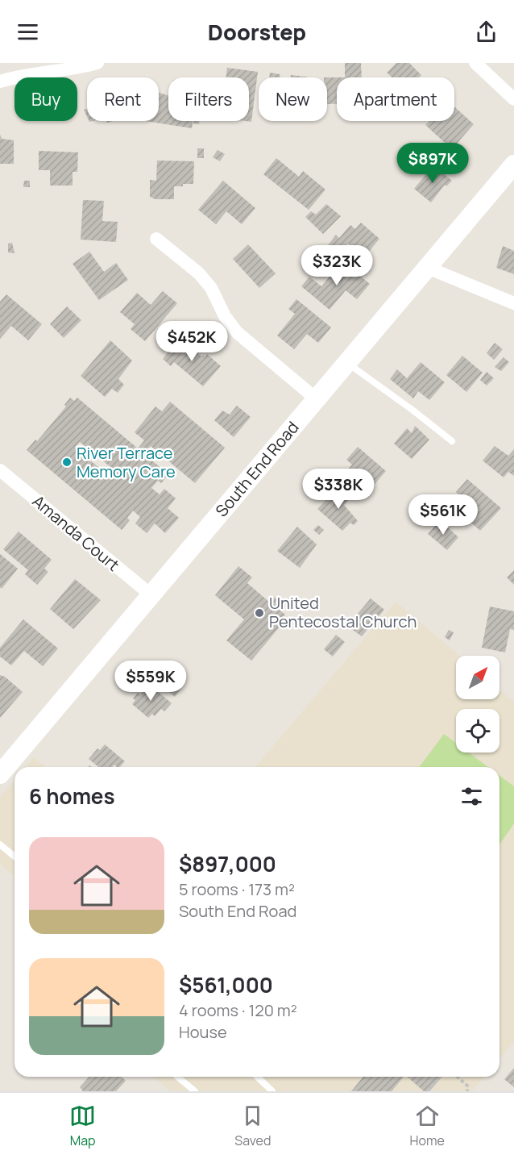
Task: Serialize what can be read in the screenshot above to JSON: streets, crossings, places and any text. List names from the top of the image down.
{
  "streets": {
    "main road": ["South End Road"],
    "street": ["Amanda Court"]
  },
  "crossings": [
    ["South End Road", "Amanda Court"]
  ],
  "places": ["River Terrace Memory Care", "United Pentecostal Church"],
  "north": "top right",
  "page": {
    "header": "Doorstep",
    "chip": [
      "Buy",
      "Rent",
      "Filters",
      "New",
      "Apartment"
    ],
    "price": [
      "$897K",
      "$323K",
      "$452K",
      "$338K",
      "$561K",
      "$559K"
    ],
    "heading": "6 homes",
    "list": [
      {
        "name": "$897,000",
        "note": "5 rooms · 173 m² · South End Road"
      },
      {
        "name": "$561,000",
        "note": "4 rooms · 120 m² · House"
      }
    ],
    "tabs": ["Map", "Saved", "Home"]
  }
}
